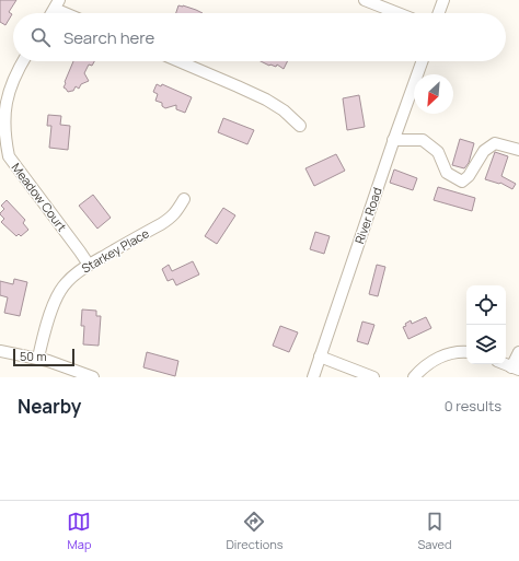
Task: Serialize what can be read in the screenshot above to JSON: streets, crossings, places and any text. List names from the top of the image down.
{
  "streets": {
    "street": ["Meadow Court", "River Road", "Starkey Place"]
  },
  "crossings": [
    ["Meadow Court", "Starkey Place"]
  ],
  "scale_bar": "50 m",
  "north": "bottom left",
  "page": {
    "search": "Search here",
    "scale": "50 m",
    "heading": ["Nearby", "0 results"],
    "nav": ["Map", "Directions", "Saved"]
  }
}
